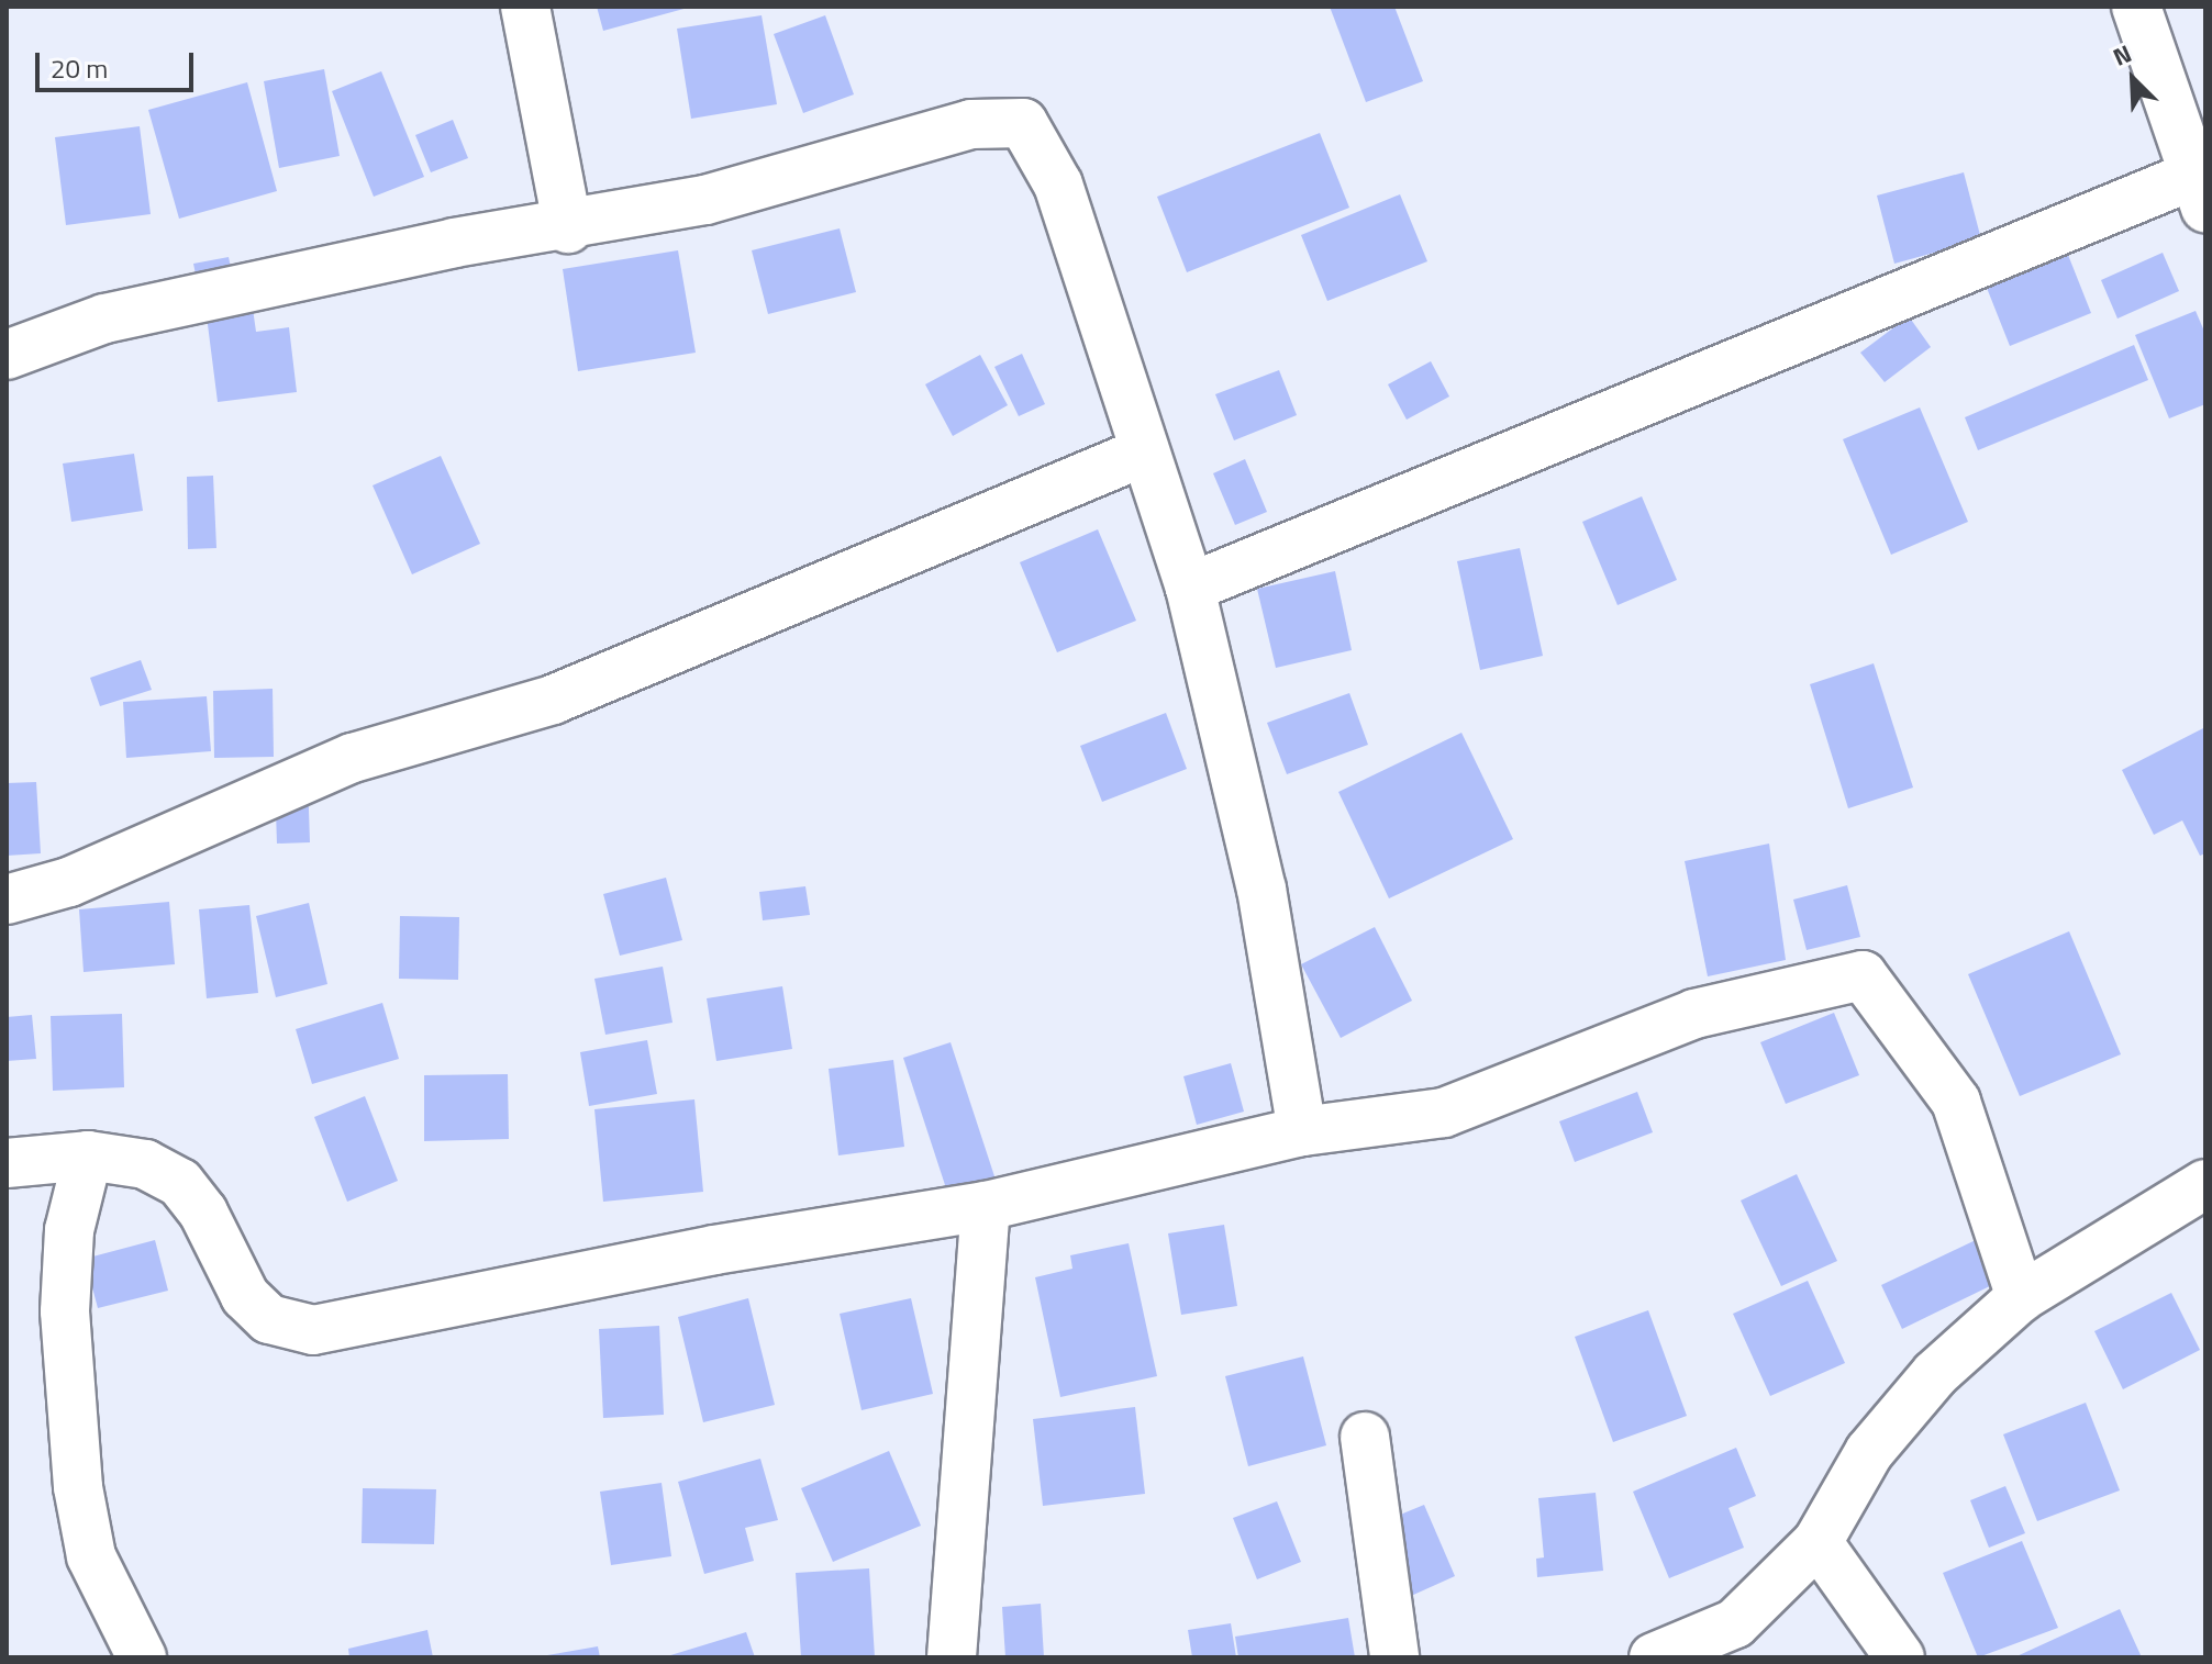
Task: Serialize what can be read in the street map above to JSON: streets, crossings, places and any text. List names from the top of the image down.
{
  "scale_bar": "20 m",
  "north": "top left"
}
